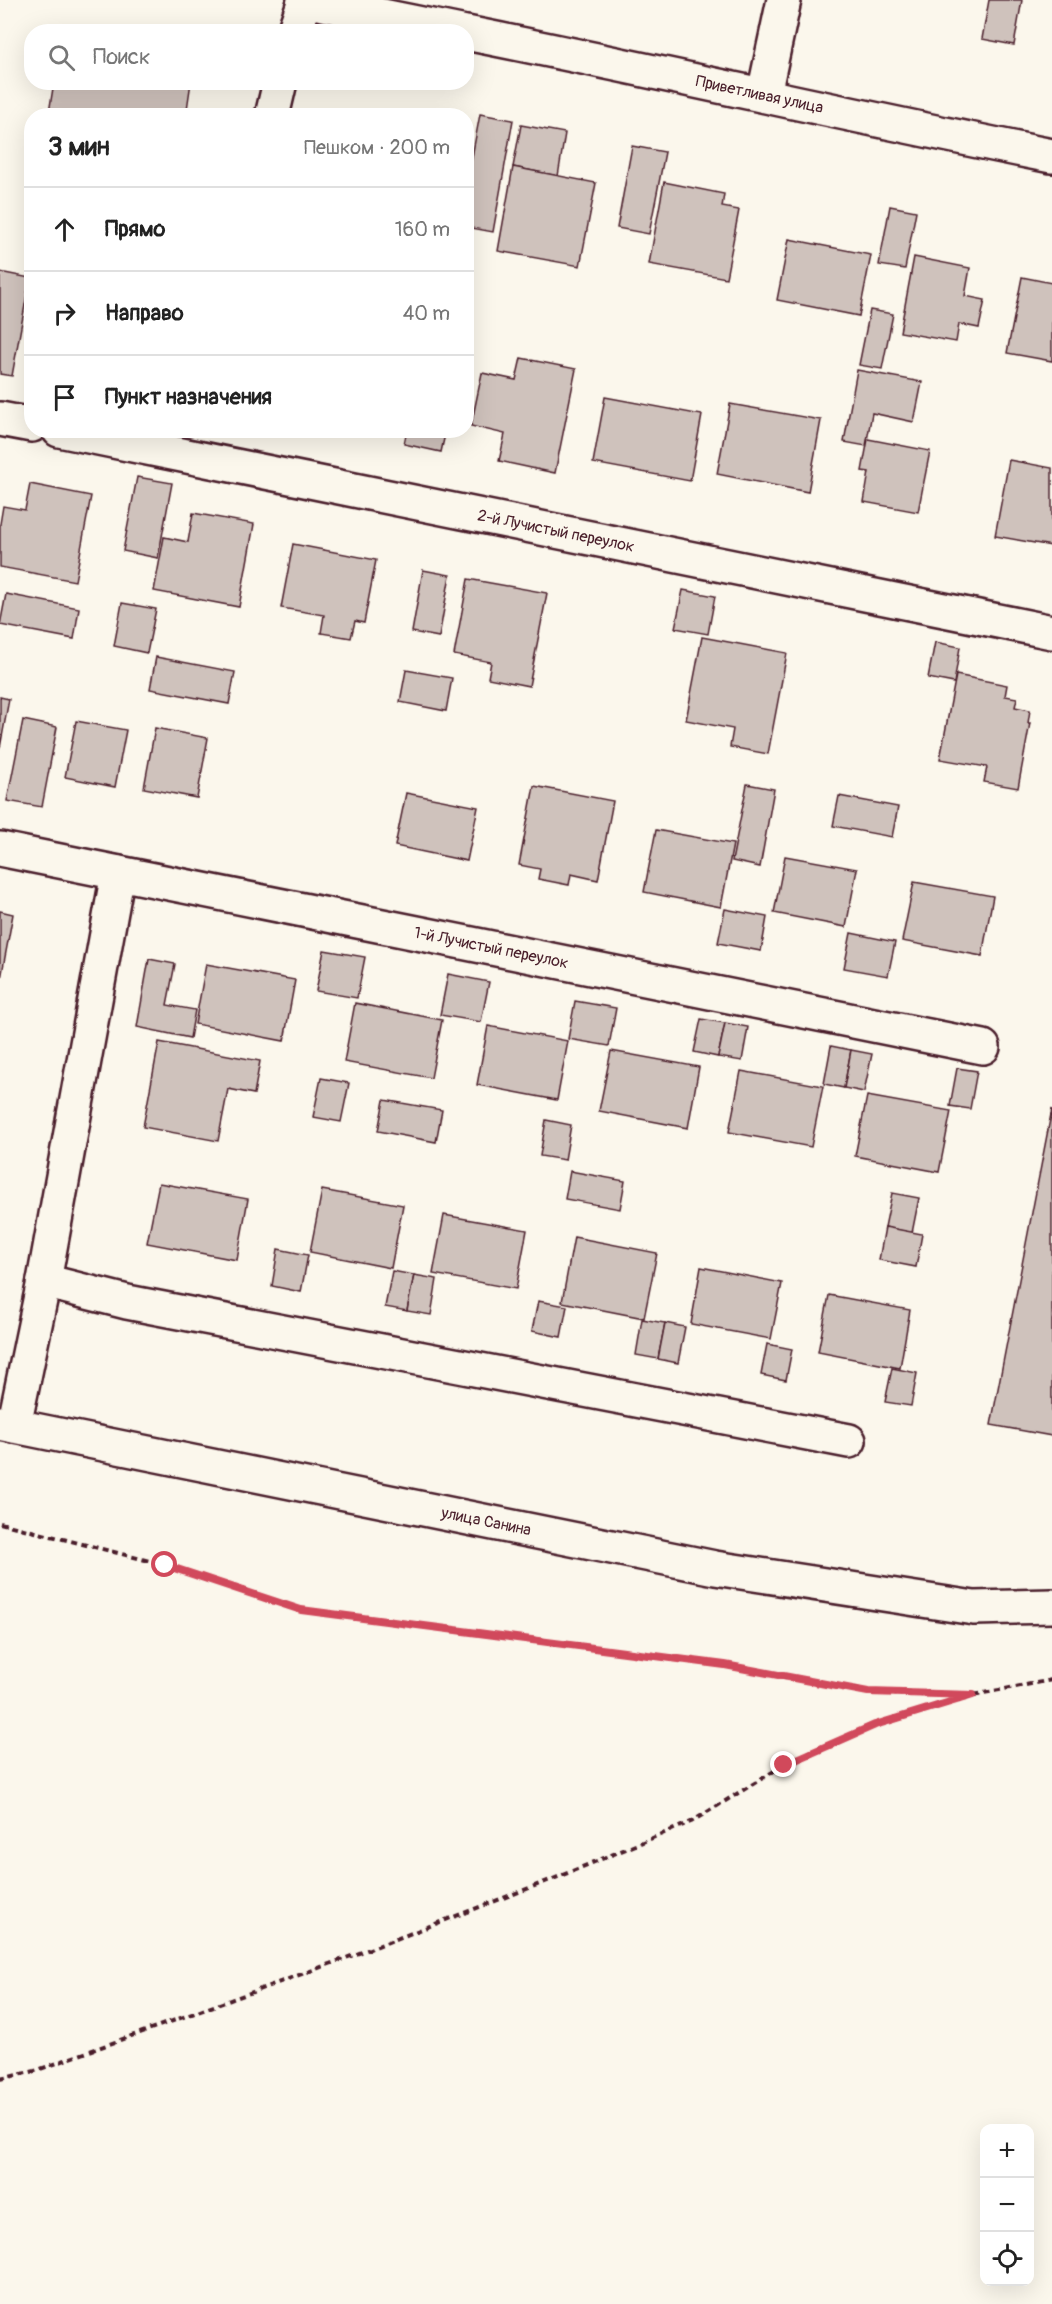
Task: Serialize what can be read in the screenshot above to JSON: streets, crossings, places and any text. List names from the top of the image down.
{
  "streets": {
    "street": [
      "Приветливая улица",
      "2-й Лучистый переулок",
      "1-й Лучистый переулок",
      "улица Санина"
    ]
  },
  "page": {
    "search": "Поиск",
    "heading": ["3 мин", "Пешком · 200 m"],
    "list": [
      ["Прямо", "160 m"],
      ["Направо", "40 m"],
      "Пункт назначения"
    ],
    "map_buttons": ["+", "−"]
  }
}
